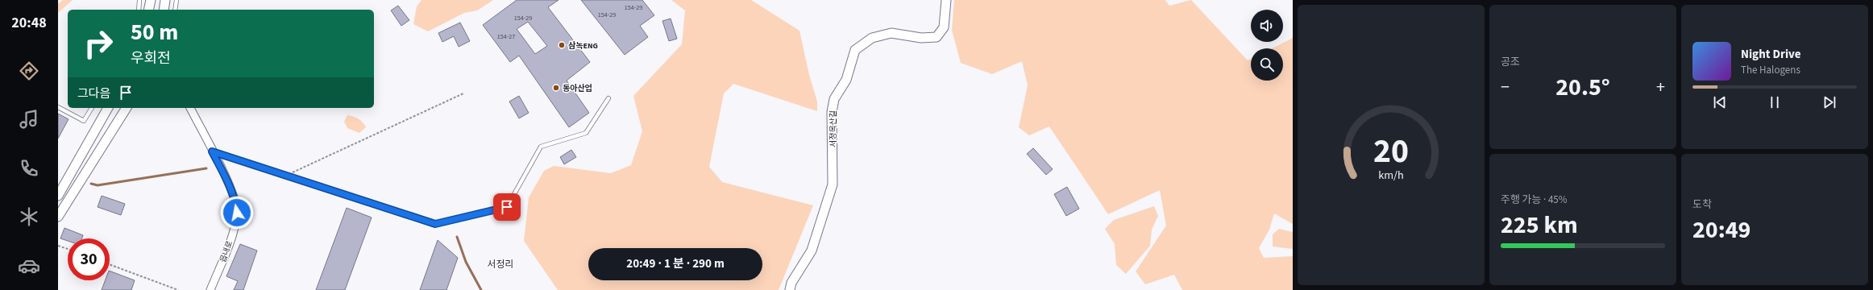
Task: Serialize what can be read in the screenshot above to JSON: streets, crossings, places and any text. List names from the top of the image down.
{
  "streets": {
    "street": ["서정옥산길", "읍내로"]
  },
  "districts": ["서정리"],
  "places": ["삼녹ENG", "동아산업"],
  "house_numbers": [
    "154-29",
    "154-29",
    "154-29",
    "154-27"
  ],
  "page": {
    "tabs": "20:48",
    "tile": [
      "공조",
      ["주행 가능 · 45%", "225 km"],
      ["도착", "20:49"]
    ],
    "turn": ["50 m", "우회전"],
    "song": ["Night Drive", "The Halogens"],
    "heat": ["−", "20.5°", "+"],
    "then": "그다음",
    "limit": "30",
    "trip": "20:49 · 1 분 · 290 m",
    "gauge": ["20", "km/h"]
  }
}
